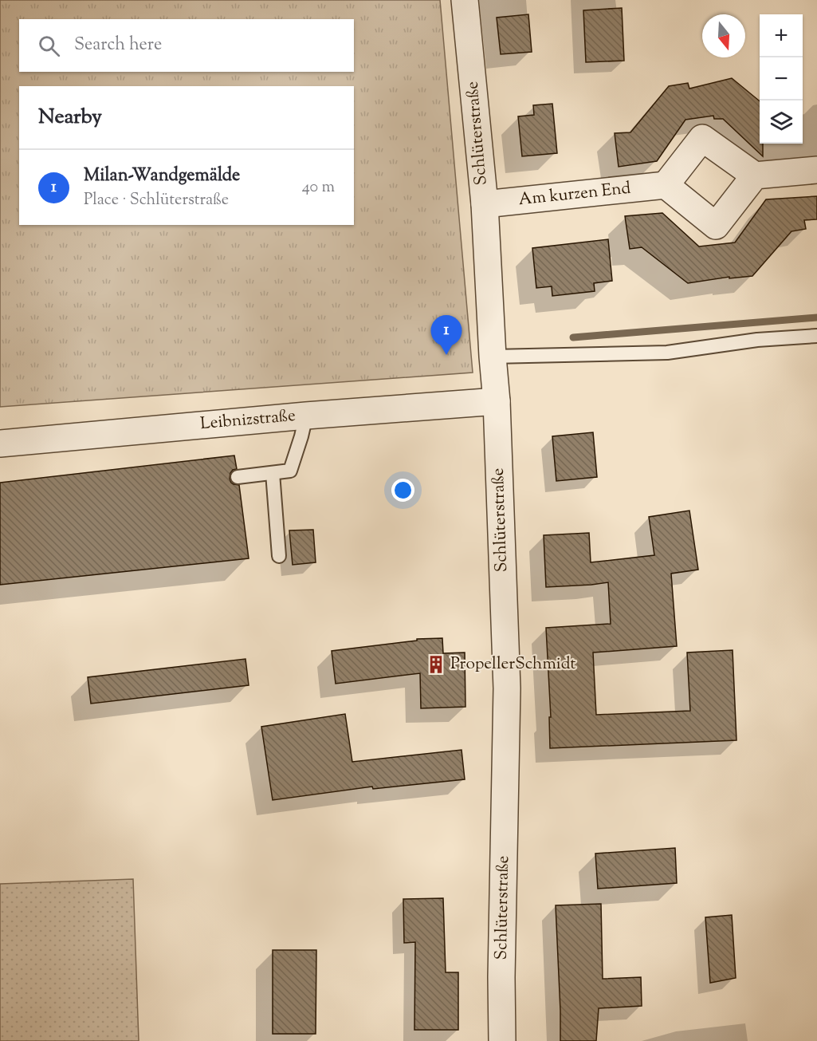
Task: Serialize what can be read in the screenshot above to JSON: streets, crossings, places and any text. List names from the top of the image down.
{
  "streets": {
    "street": ["Schlüterstraße", "Am kurzen End", "Leibnizstraße"]
  },
  "crossings": [
    ["Schlüterstraße", "Am kurzen End"],
    ["Schlüterstraße", "Leibnizstraße"]
  ],
  "places": {
    "building": ["PropellerSchmidt"]
  },
  "north": "bottom",
  "page": {
    "map_buttons": ["+", "−"],
    "search": "Search here",
    "heading": "Nearby",
    "list": [
      {
        "mark": "1",
        "name": "Milan-Wandgemälde",
        "note": "Place · Schlüterstraße",
        "value": "40 m"
      }
    ],
    "pins": "1"
  }
}
